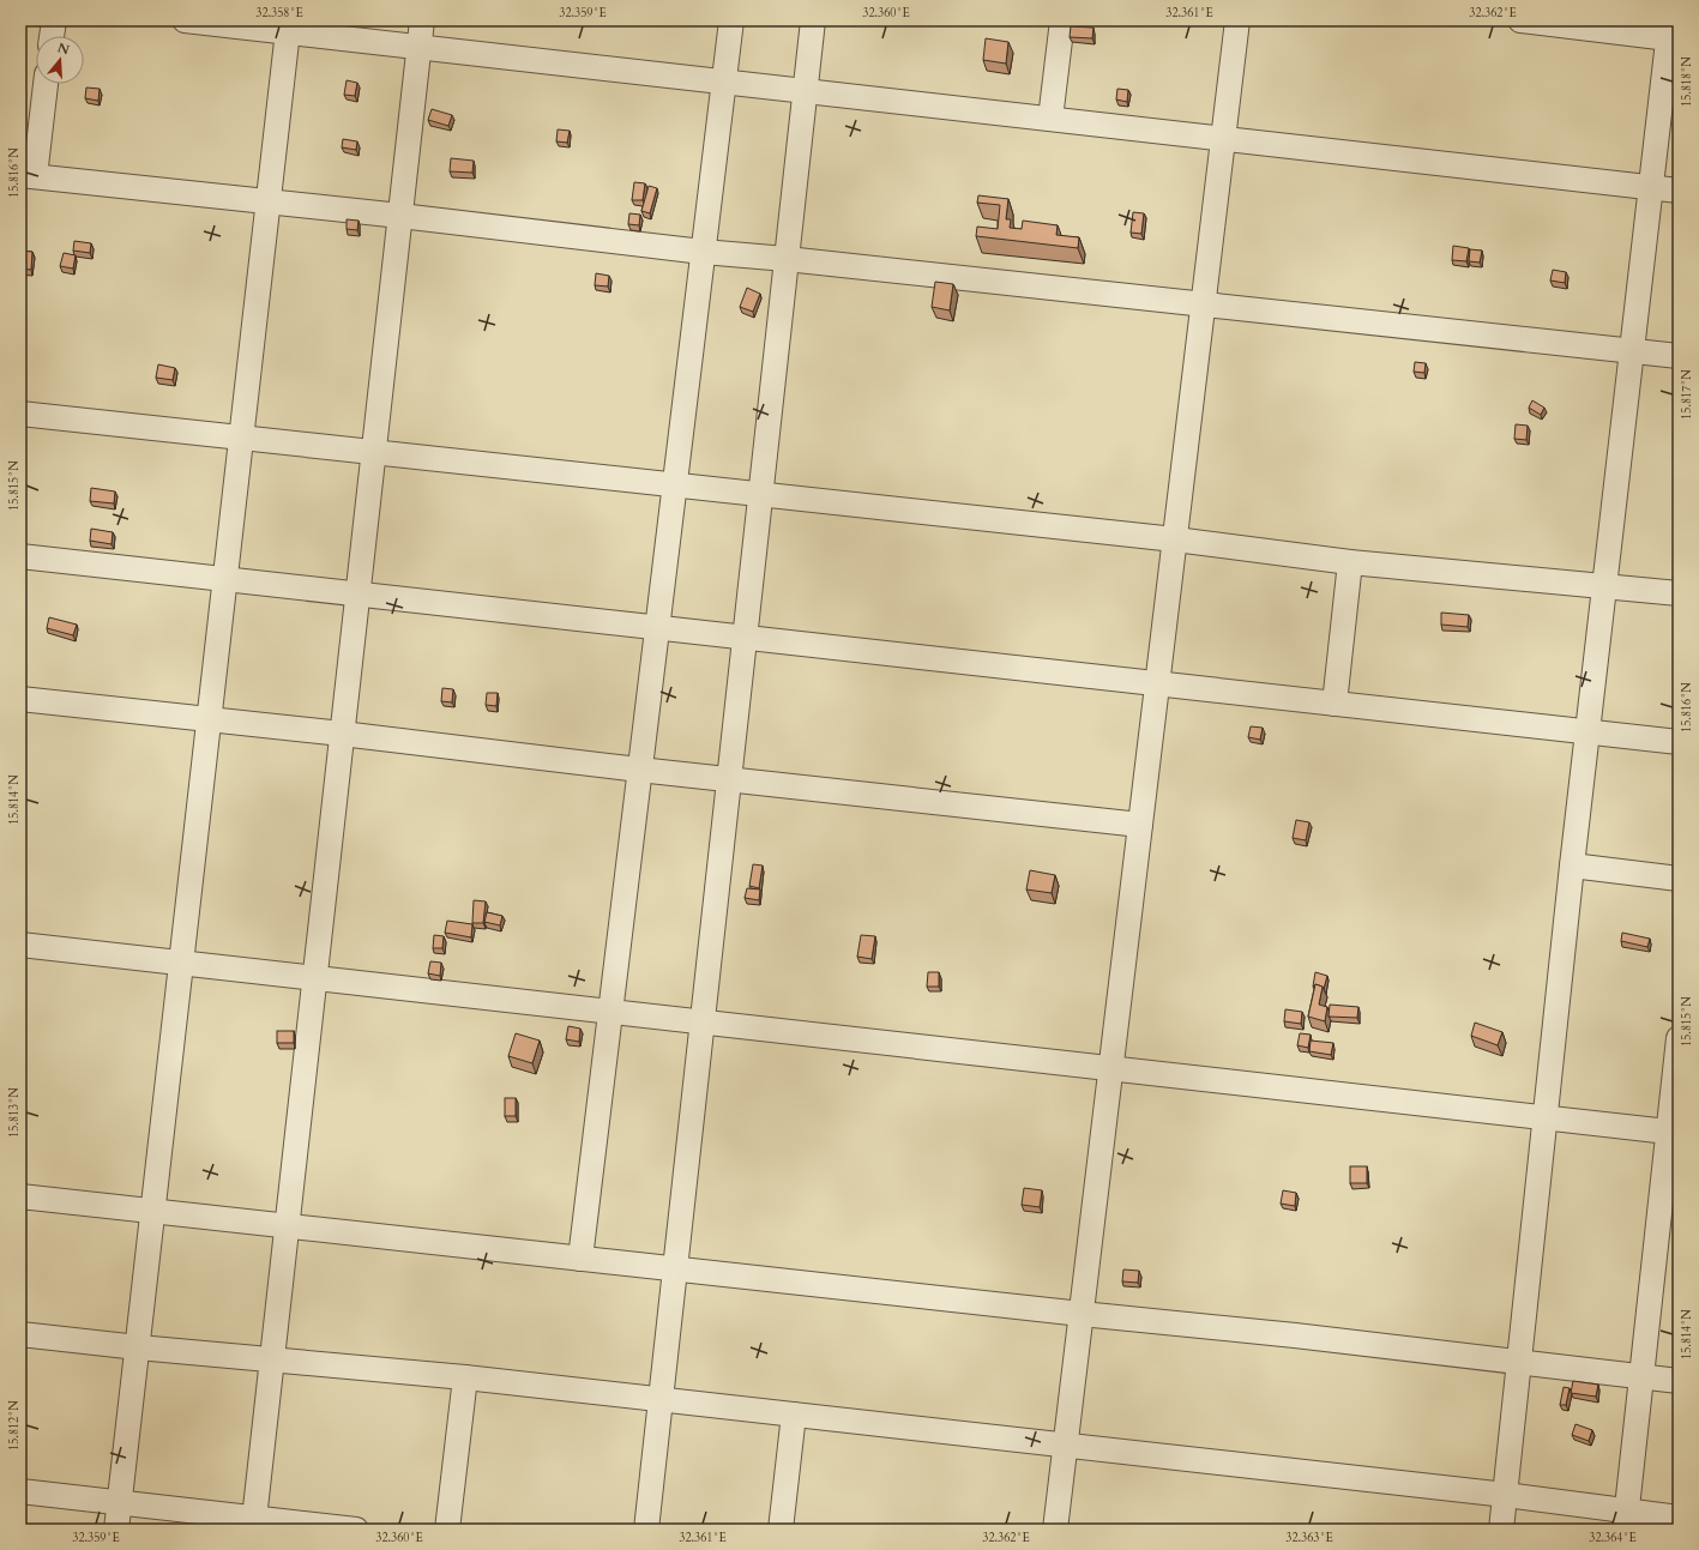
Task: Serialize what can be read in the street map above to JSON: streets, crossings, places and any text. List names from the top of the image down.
{
  "north": "top",
  "coordinates": [
    "32.358°E",
    "32.359°E",
    "32.360°E",
    "32.361°E",
    "32.362°E",
    "15.818°N",
    "15.816°N",
    "15.817°N",
    "15.815°N",
    "15.814°N",
    "15.813°N",
    "15.812°N",
    "32.363°E",
    "32.364°E"
  ]
}
